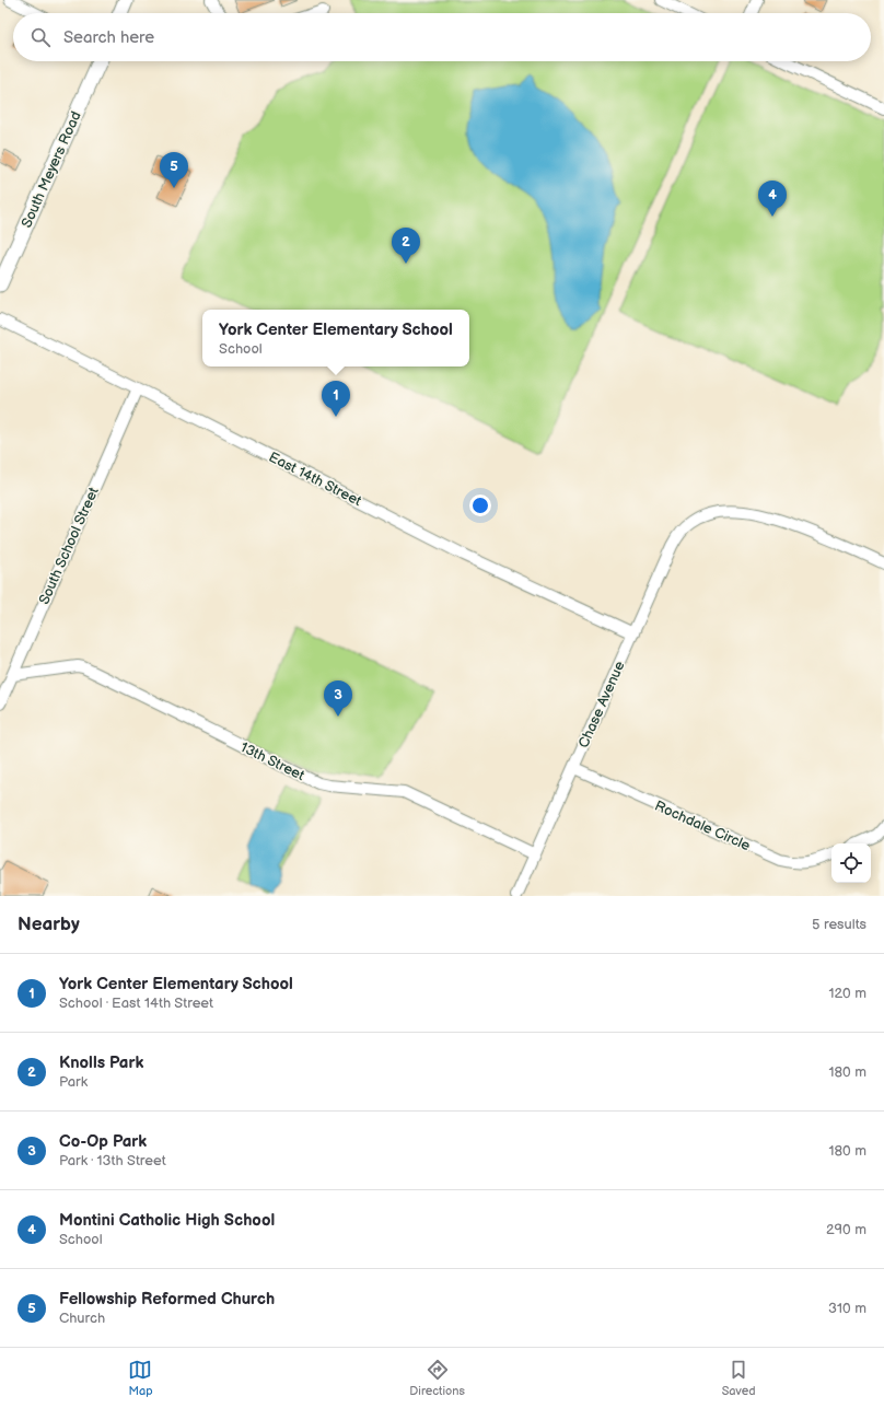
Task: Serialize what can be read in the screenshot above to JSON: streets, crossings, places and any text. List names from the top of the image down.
{
  "streets": {
    "street": [
      "South Meyers Road",
      "East 14th Street",
      "South School Street",
      "Chase Avenue",
      "13th Street",
      "Rochdale Circle"
    ]
  },
  "crossings": [
    ["East 14th Street", "South School Street"],
    ["East 14th Street", "Chase Avenue"],
    ["South School Street", "13th Street"],
    ["Chase Avenue", "13th Street"],
    ["Chase Avenue", "Rochdale Circle"]
  ],
  "page": {
    "search": "Search here",
    "pins": [
      "5",
      "4",
      "2",
      "1",
      "3"
    ],
    "popup": ["York Center Elementary School", "School"],
    "heading": ["Nearby", "5 results"],
    "list": [
      {
        "mark": "1",
        "name": "York Center Elementary School",
        "note": "School · East 14th Street",
        "value": "120 m"
      },
      {
        "mark": "2",
        "name": "Knolls Park",
        "note": "Park",
        "value": "180 m"
      },
      {
        "mark": "3",
        "name": "Co-Op Park",
        "note": "Park · 13th Street",
        "value": "180 m"
      },
      {
        "mark": "4",
        "name": "Montini Catholic High School",
        "note": "School",
        "value": "290 m"
      },
      {
        "mark": "5",
        "name": "Fellowship Reformed Church",
        "note": "Church",
        "value": "310 m"
      }
    ],
    "nav": ["Map", "Directions", "Saved"]
  }
}
